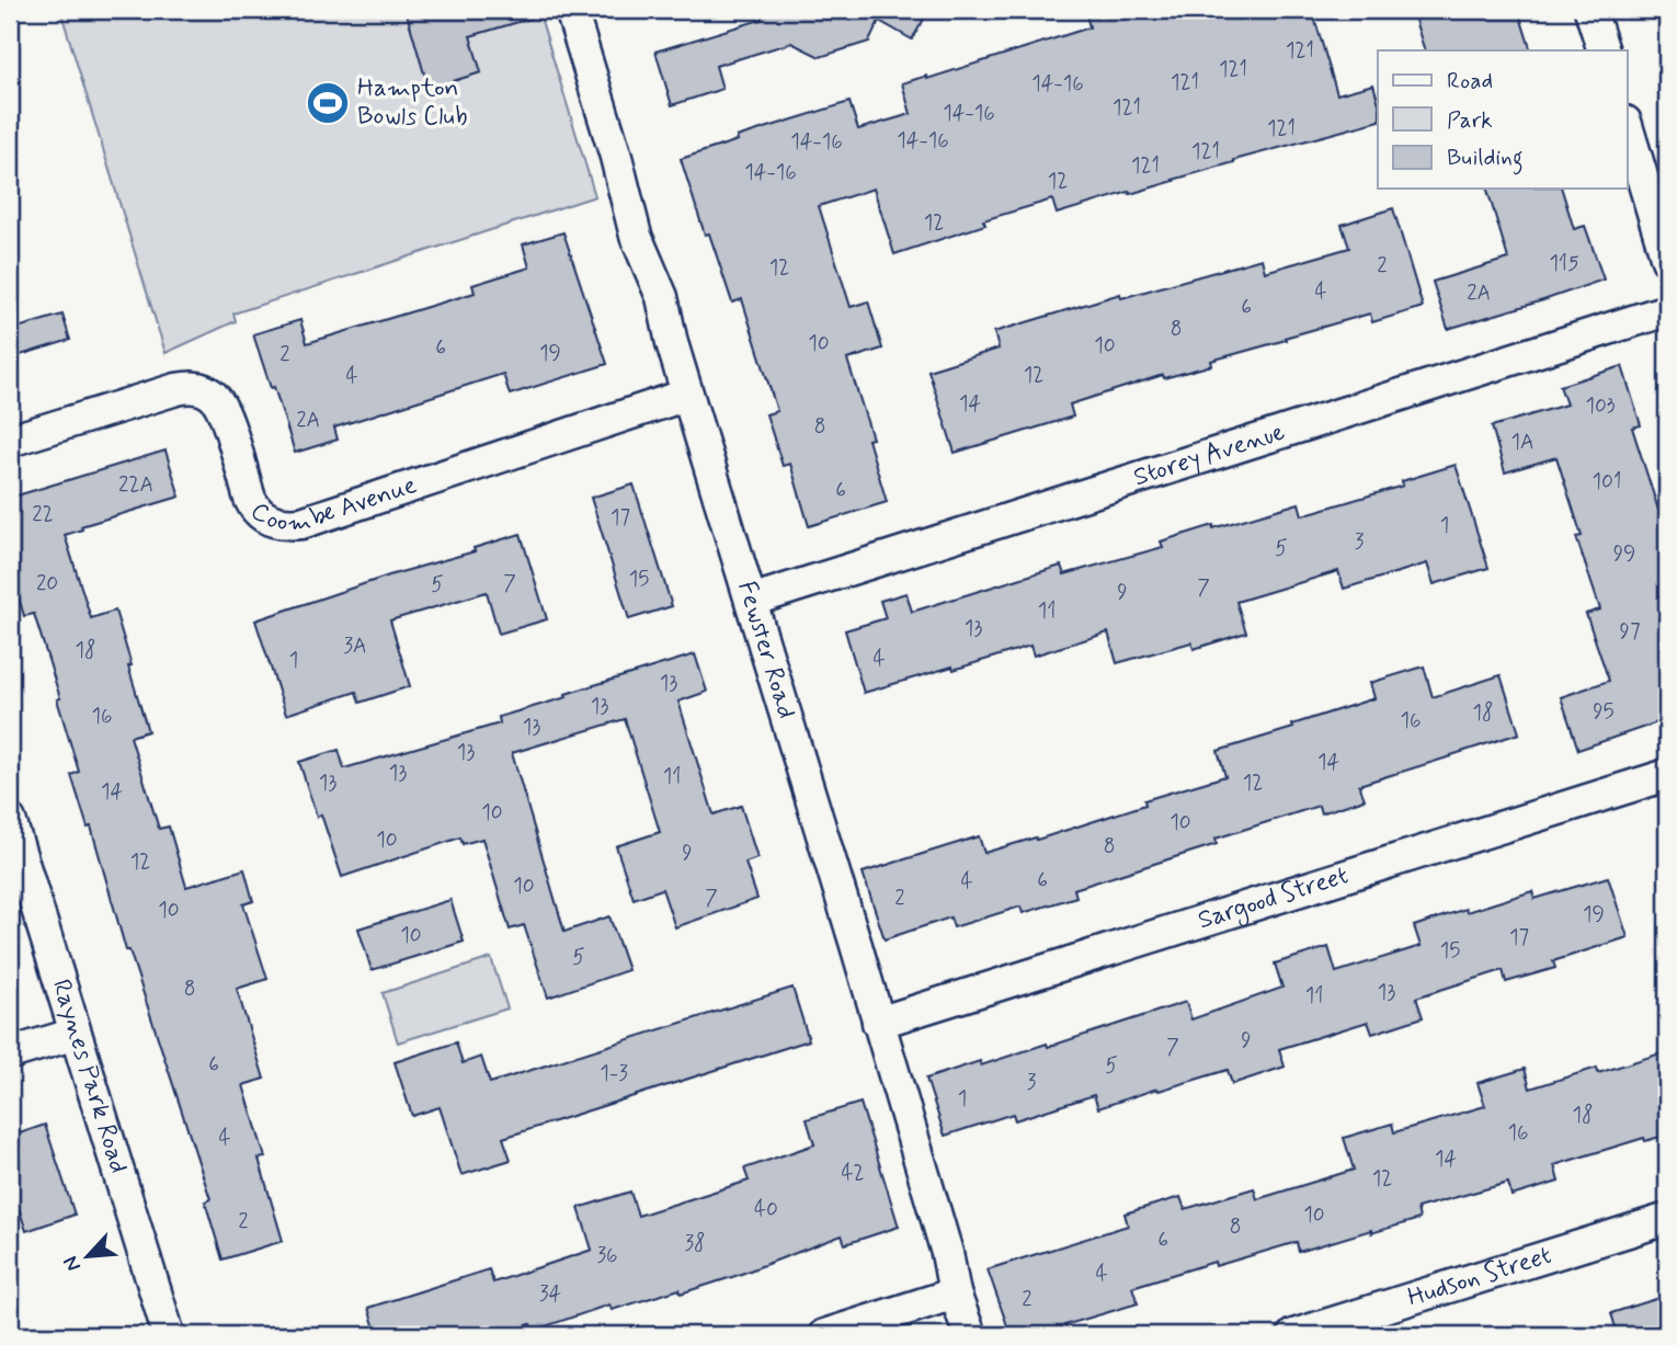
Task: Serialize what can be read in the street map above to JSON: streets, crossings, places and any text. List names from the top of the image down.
{
  "streets": {
    "street": [
      "Storey Avenue",
      "Coombe Avenue",
      "Fewster Road",
      "Sargood Street",
      "Raynes Park Road",
      "Hudson Street"
    ]
  },
  "crossings": [
    ["Storey Avenue", "Fewster Road"],
    ["Coombe Avenue", "Fewster Road"],
    ["Fewster Road", "Sargood Street"]
  ],
  "places": {
    "sports": ["Hampton Bowls Club"]
  },
  "house_numbers": [
    "121",
    "121",
    "121",
    "14-16",
    "121",
    "14-16",
    "121",
    "14-16",
    "14-16",
    "121",
    "121",
    "14-16",
    "12",
    "12",
    "115",
    "2",
    "12",
    "4",
    "2A",
    "6",
    "8",
    "10",
    "10",
    "6",
    "19",
    "2",
    "12",
    "4",
    "14",
    "103",
    "2A",
    "8",
    "1A",
    "101",
    "22A",
    "6",
    "22",
    "17",
    "1",
    "3",
    "5",
    "99",
    "15",
    "20",
    "7",
    "5",
    "7",
    "9",
    "11",
    "13",
    "97",
    "3A",
    "18",
    "4",
    "1",
    "13",
    "13",
    "95",
    "18",
    "16",
    "16",
    "13",
    "13",
    "14",
    "13",
    "11",
    "13",
    "12",
    "14",
    "10",
    "10",
    "10",
    "8",
    "9",
    "12",
    "6",
    "4",
    "10",
    "7",
    "2",
    "10",
    "19",
    "10",
    "17",
    "15",
    "5",
    "8",
    "13",
    "11",
    "9",
    "7",
    "6",
    "5",
    "1-3",
    "3",
    "1",
    "18",
    "16",
    "4",
    "14",
    "42",
    "12",
    "40",
    "10",
    "2",
    "8",
    "6",
    "38",
    "36",
    "4",
    "34",
    "2"
  ],
  "legend": ["Road", "Park", "Building"],
  "north": "bottom left"
}
